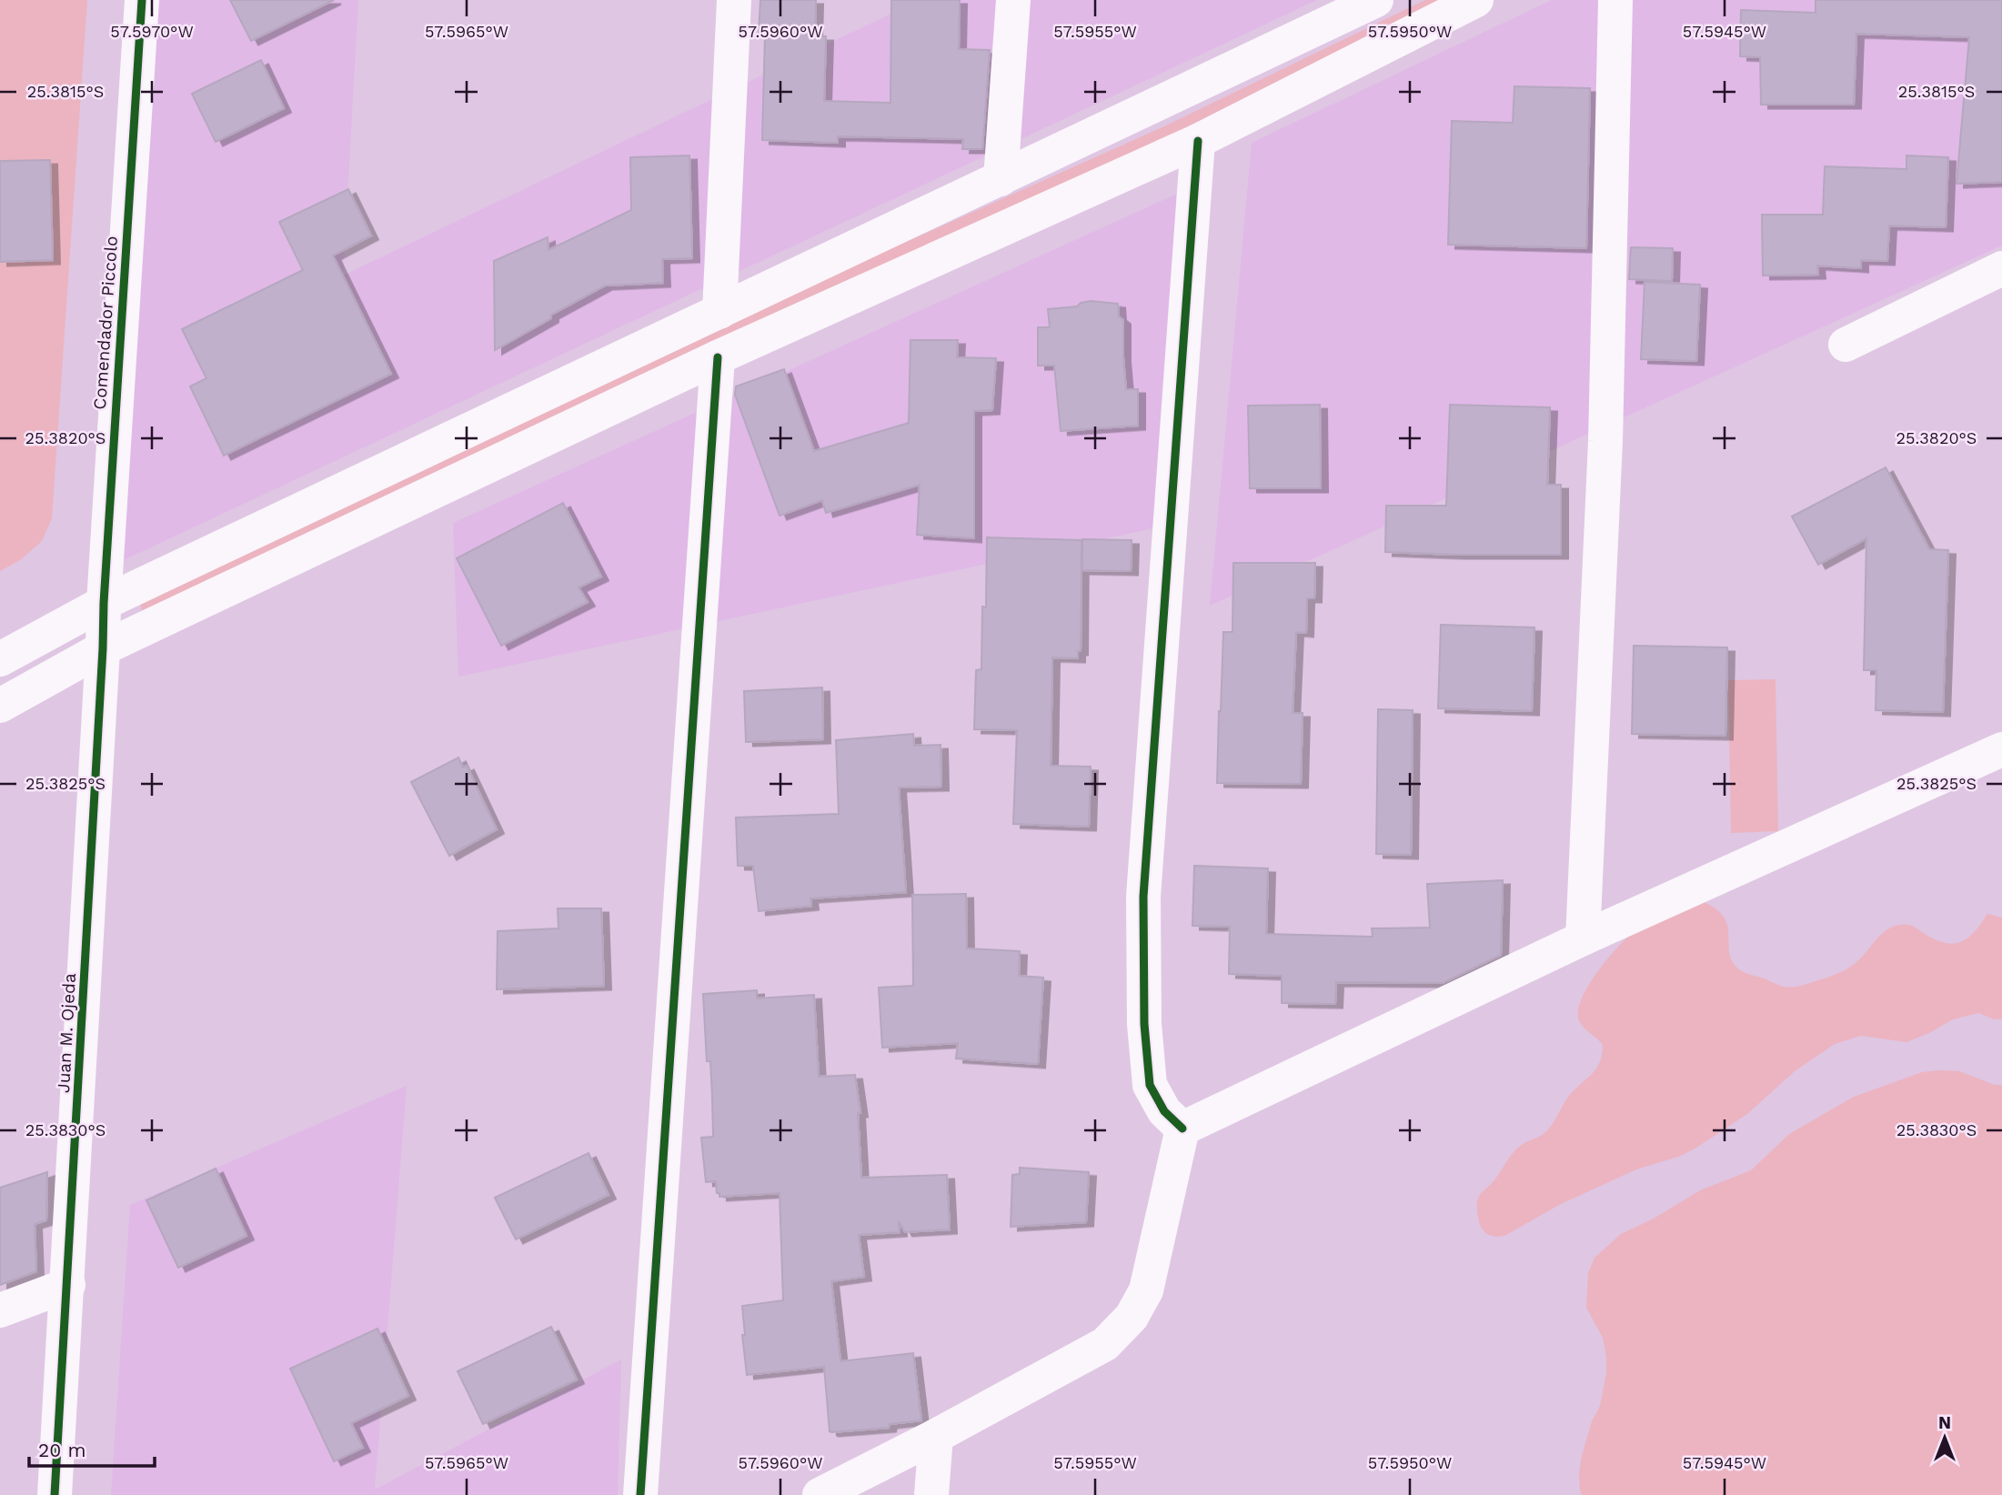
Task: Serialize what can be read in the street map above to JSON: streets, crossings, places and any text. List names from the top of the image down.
{
  "streets": {
    "street": ["Comendador Piccolo", "Juan M. Ojeda"]
  },
  "crossings": [
    ["Comendador Piccolo", "Juan M. Ojeda"]
  ],
  "scale_bar": "20 m",
  "north": "top",
  "coordinates": [
    "57.5970°W",
    "57.5965°W",
    "57.5960°W",
    "57.5955°W",
    "57.5950°W",
    "57.5945°W",
    "25.3815°S",
    "25.3820°S",
    "25.3825°S",
    "25.3830°S"
  ]
}
